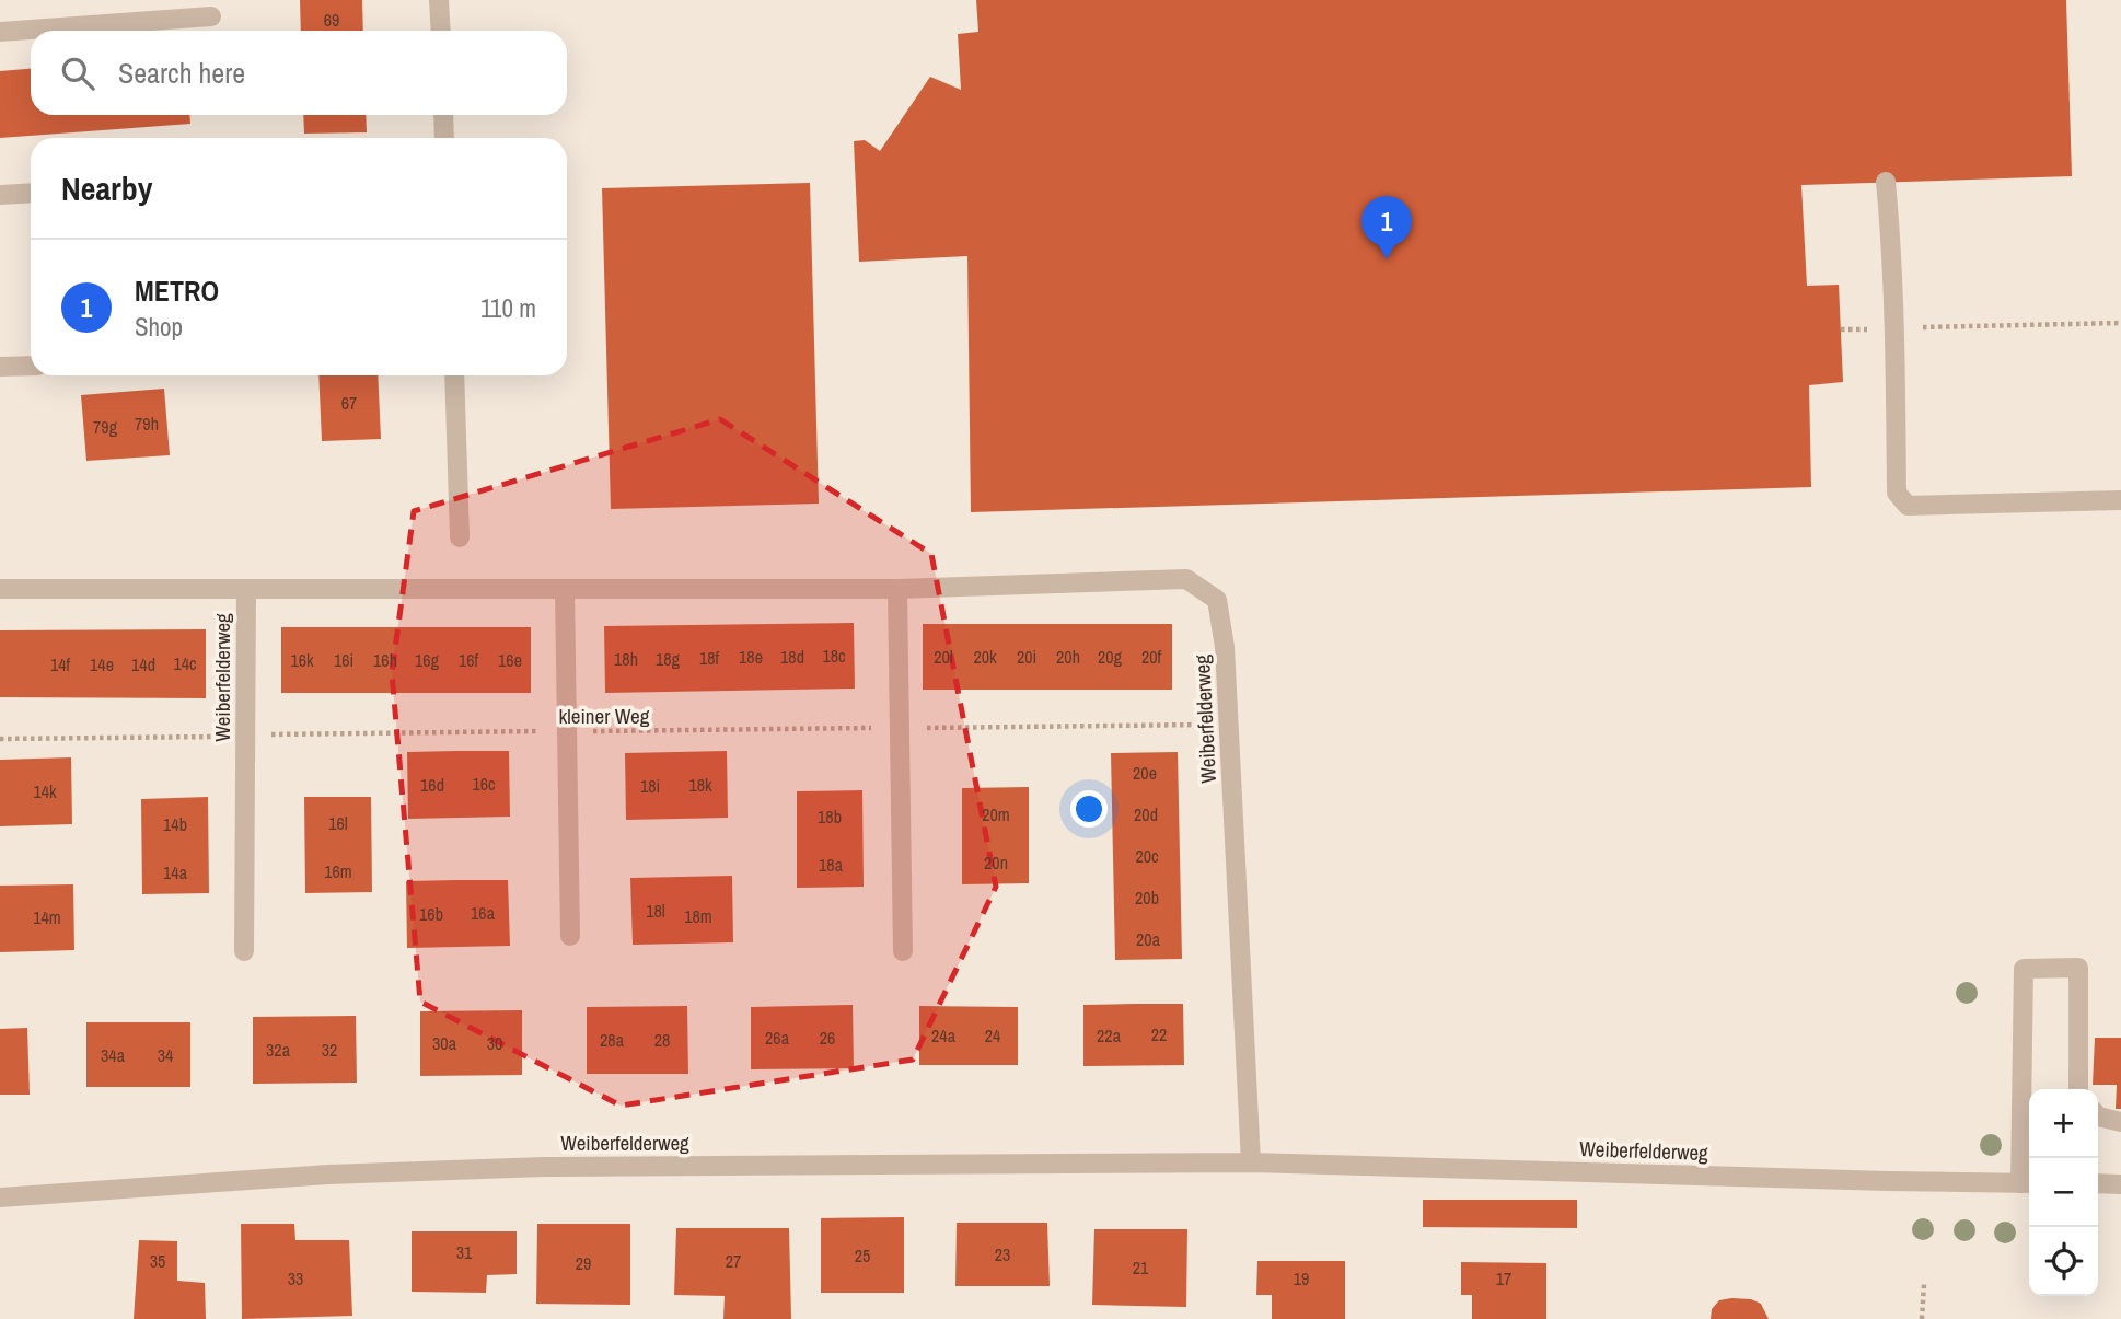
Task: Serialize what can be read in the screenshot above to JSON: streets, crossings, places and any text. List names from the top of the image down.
{
  "streets": {
    "street": ["Weiberfelderweg"],
    "path": ["kleiner Weg"]
  },
  "crossings": [
    ["Weiberfelderweg", "kleiner Weg"]
  ],
  "house_numbers": [
    "69",
    "67",
    "79h",
    "79g",
    "18c",
    "18e",
    "18d",
    "20l",
    "20k",
    "20i",
    "20h",
    "20g",
    "20f",
    "18f",
    "18h",
    "18g",
    "16k",
    "16i",
    "16h",
    "16g",
    "16f",
    "16e",
    "14c",
    "14f",
    "14e",
    "14d",
    "20e",
    "16c",
    "16d",
    "18k",
    "18i",
    "14k",
    "20m",
    "20d",
    "18b",
    "16l",
    "14b",
    "20c",
    "20n",
    "18a",
    "16m",
    "14a",
    "20b",
    "18l",
    "16a",
    "16b",
    "18m",
    "14m",
    "20a",
    "22",
    "24a",
    "24",
    "22a",
    "26a",
    "26",
    "28a",
    "28",
    "30a",
    "30",
    "32a",
    "32",
    "34a",
    "34",
    "31",
    "23",
    "25",
    "35",
    "27",
    "29",
    "21",
    "33",
    "19",
    "17"
  ],
  "page": {
    "search": "Search here",
    "heading": "Nearby",
    "pins": "1",
    "list": [
      {
        "mark": "1",
        "name": "METRO",
        "note": "Shop",
        "value": "110 m"
      }
    ],
    "map_buttons": ["+", "−"]
  }
}
